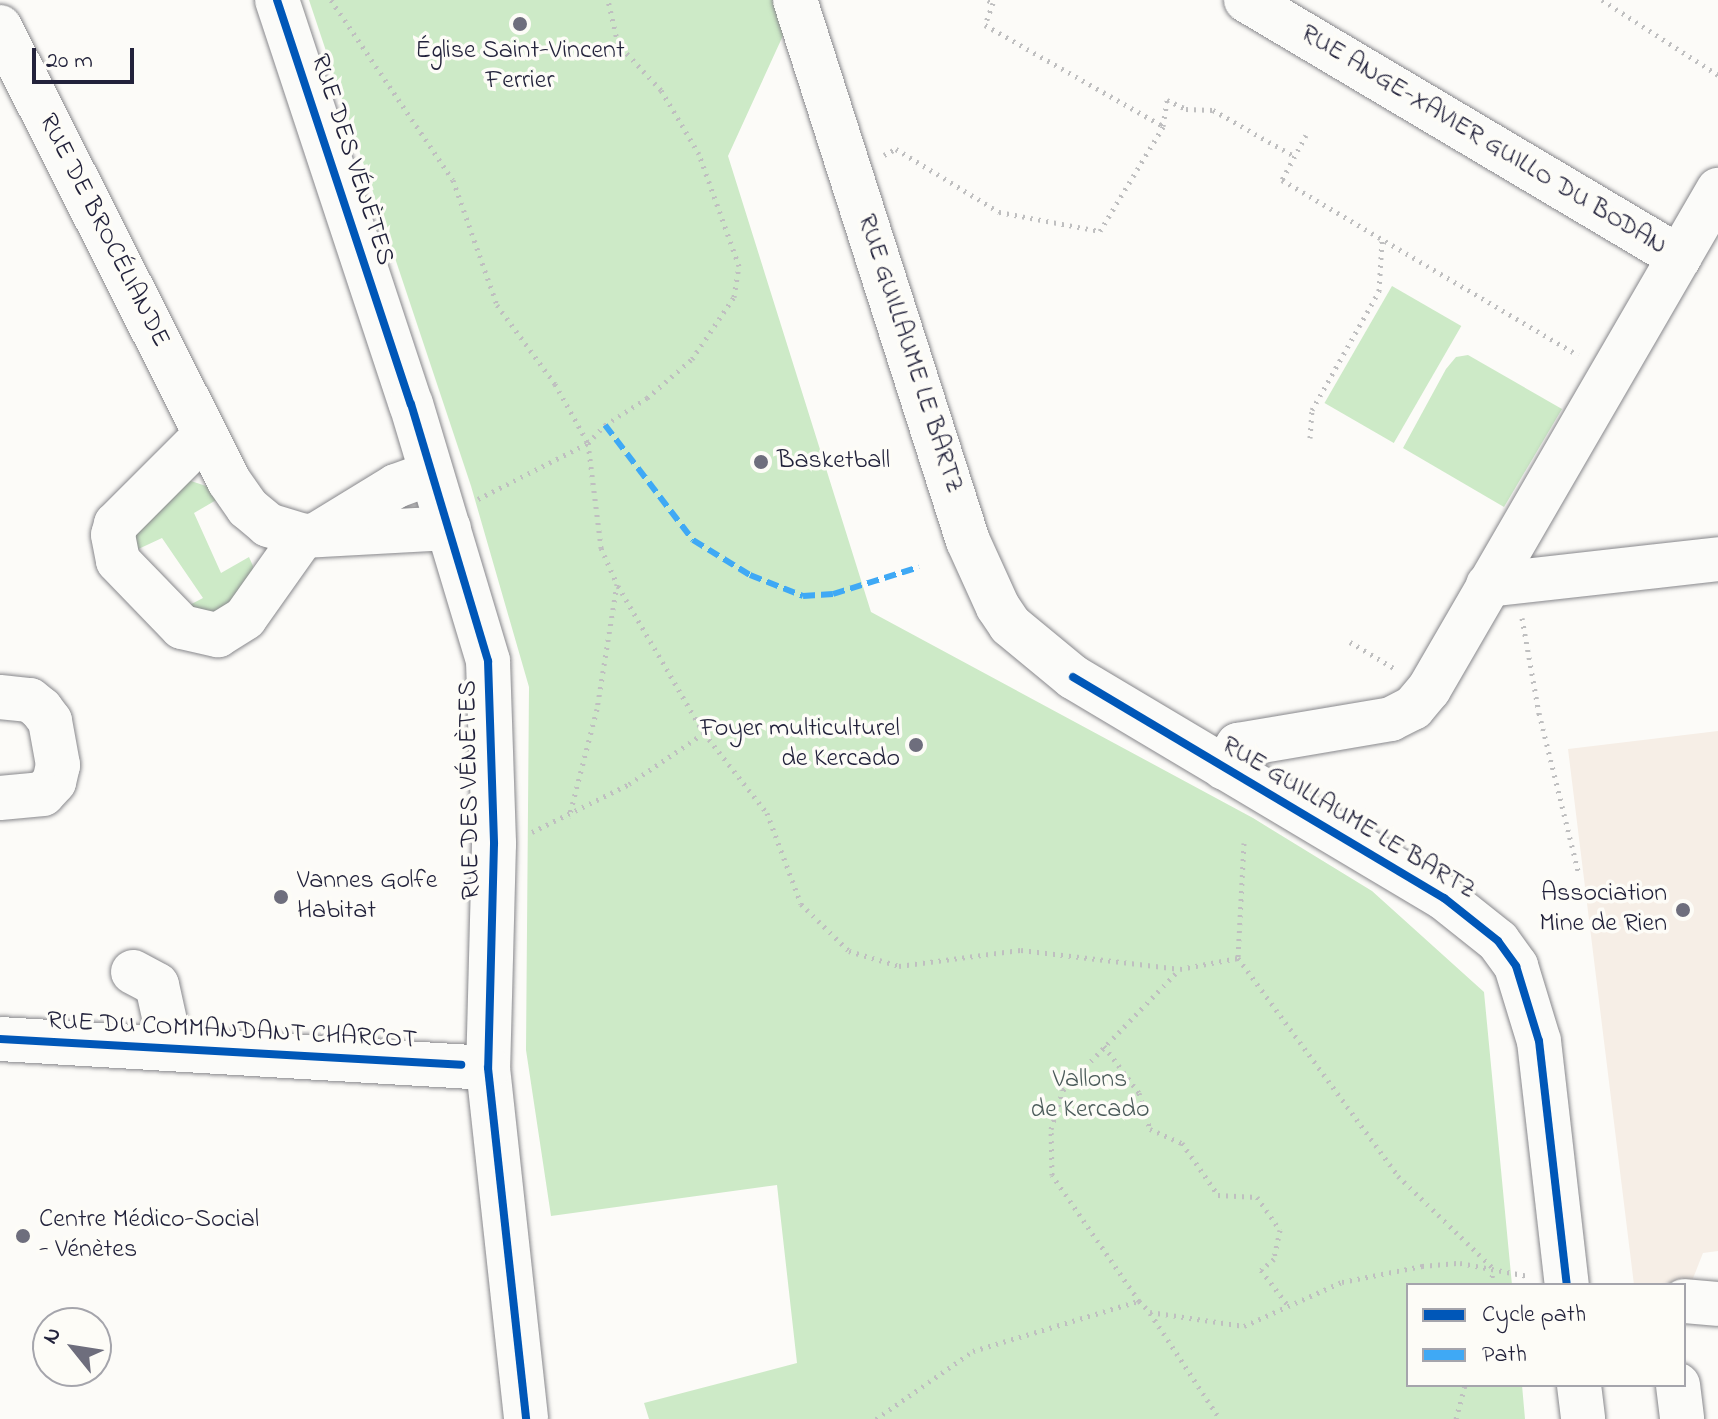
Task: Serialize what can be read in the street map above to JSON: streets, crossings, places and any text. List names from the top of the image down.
{
  "streets": {
    "street": [
      "RUE ANGE-XAVIER GUILLO DU BODAN",
      "RUE DES VÉNÈTES",
      "RUE DE BROCÉLIANDE",
      "RUE GUILLAUME LE BARTZ",
      "RUE DU COMMANDANT CHARCOT"
    ]
  },
  "crossings": [
    ["RUE DES VÉNÈTES", "RUE DE BROCÉLIANDE"],
    ["RUE DES VÉNÈTES", "RUE DU COMMANDANT CHARCOT"]
  ],
  "parks": ["Vallons de Kercado"],
  "places": [
    "Église Saint-Vincent Ferrier",
    "Basketball",
    "Foyer multiculturel de Kercado",
    "Vannes Golfe Habitat",
    "Association Mine de Rien",
    "Centre Médico-Social - Vénètes"
  ],
  "legend": ["Cycle path", "Path"],
  "scale_bar": "20 m",
  "north": "top left"
}
